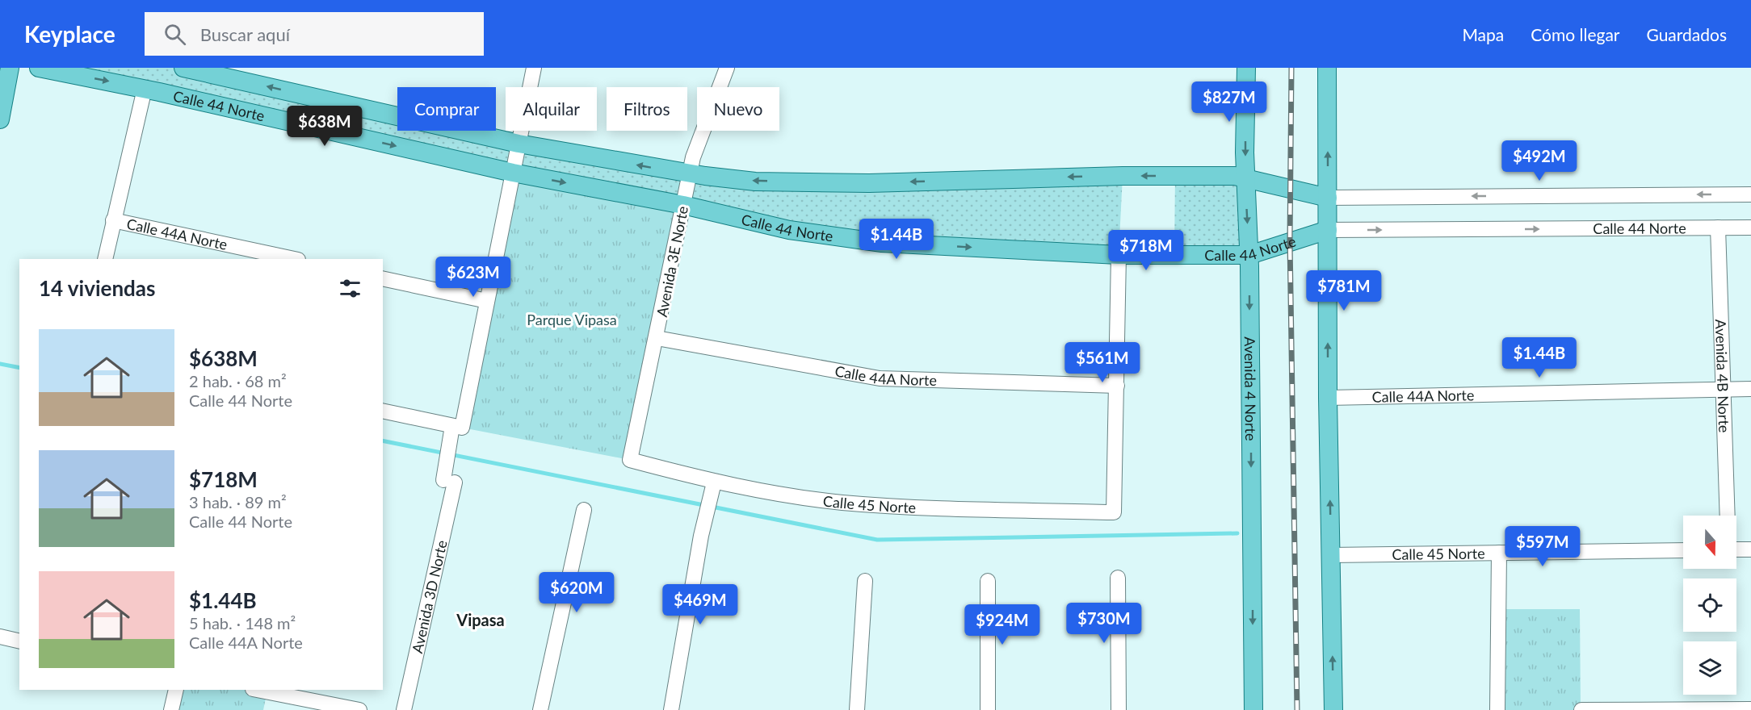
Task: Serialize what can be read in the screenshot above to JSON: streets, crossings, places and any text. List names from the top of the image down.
{
  "streets": {
    "main road": ["Calle 44 Norte", "Avenida 4 Norte"],
    "street": [
      "Calle 44A Norte",
      "Avenida 3E Norte",
      "Avenida 4B Norte",
      "Calle 45 Norte",
      "Avenida 3D Norte"
    ]
  },
  "crossings": [
    ["Calle 44 Norte", "Avenida 3E Norte"],
    ["Calle 44 Norte", "Avenida 4B Norte"],
    ["Calle 44 Norte", "Avenida 4 Norte"],
    ["Calle 44A Norte", "Avenida 3E Norte"],
    ["Calle 44A Norte", "Avenida 4B Norte"],
    ["Calle 44A Norte", "Calle 45 Norte"],
    ["Avenida 3E Norte", "Calle 45 Norte"]
  ],
  "districts": ["Vipasa"],
  "parks": ["Parque Vipasa"],
  "north": "bottom",
  "page": {
    "header": "Keyplace",
    "search": "Buscar aquí",
    "nav": ["Mapa", "Cómo llegar", "Guardados"],
    "price": [
      "$827M",
      "$638M",
      "$492M",
      "$1.44B",
      "$718M",
      "$623M",
      "$781M",
      "$1.44B",
      "$561M",
      "$597M",
      "$620M",
      "$469M",
      "$730M",
      "$924M"
    ],
    "chip": [
      "Comprar",
      "Alquilar",
      "Filtros",
      "Nuevo"
    ],
    "heading": "14 viviendas",
    "list": [
      {
        "name": "$638M",
        "note": "2 hab. · 68 m² · Calle 44 Norte"
      },
      {
        "name": "$718M",
        "note": "3 hab. · 89 m² · Calle 44 Norte"
      },
      {
        "name": "$1.44B",
        "note": "5 hab. · 148 m² · Calle 44A Norte"
      }
    ]
  }
}
